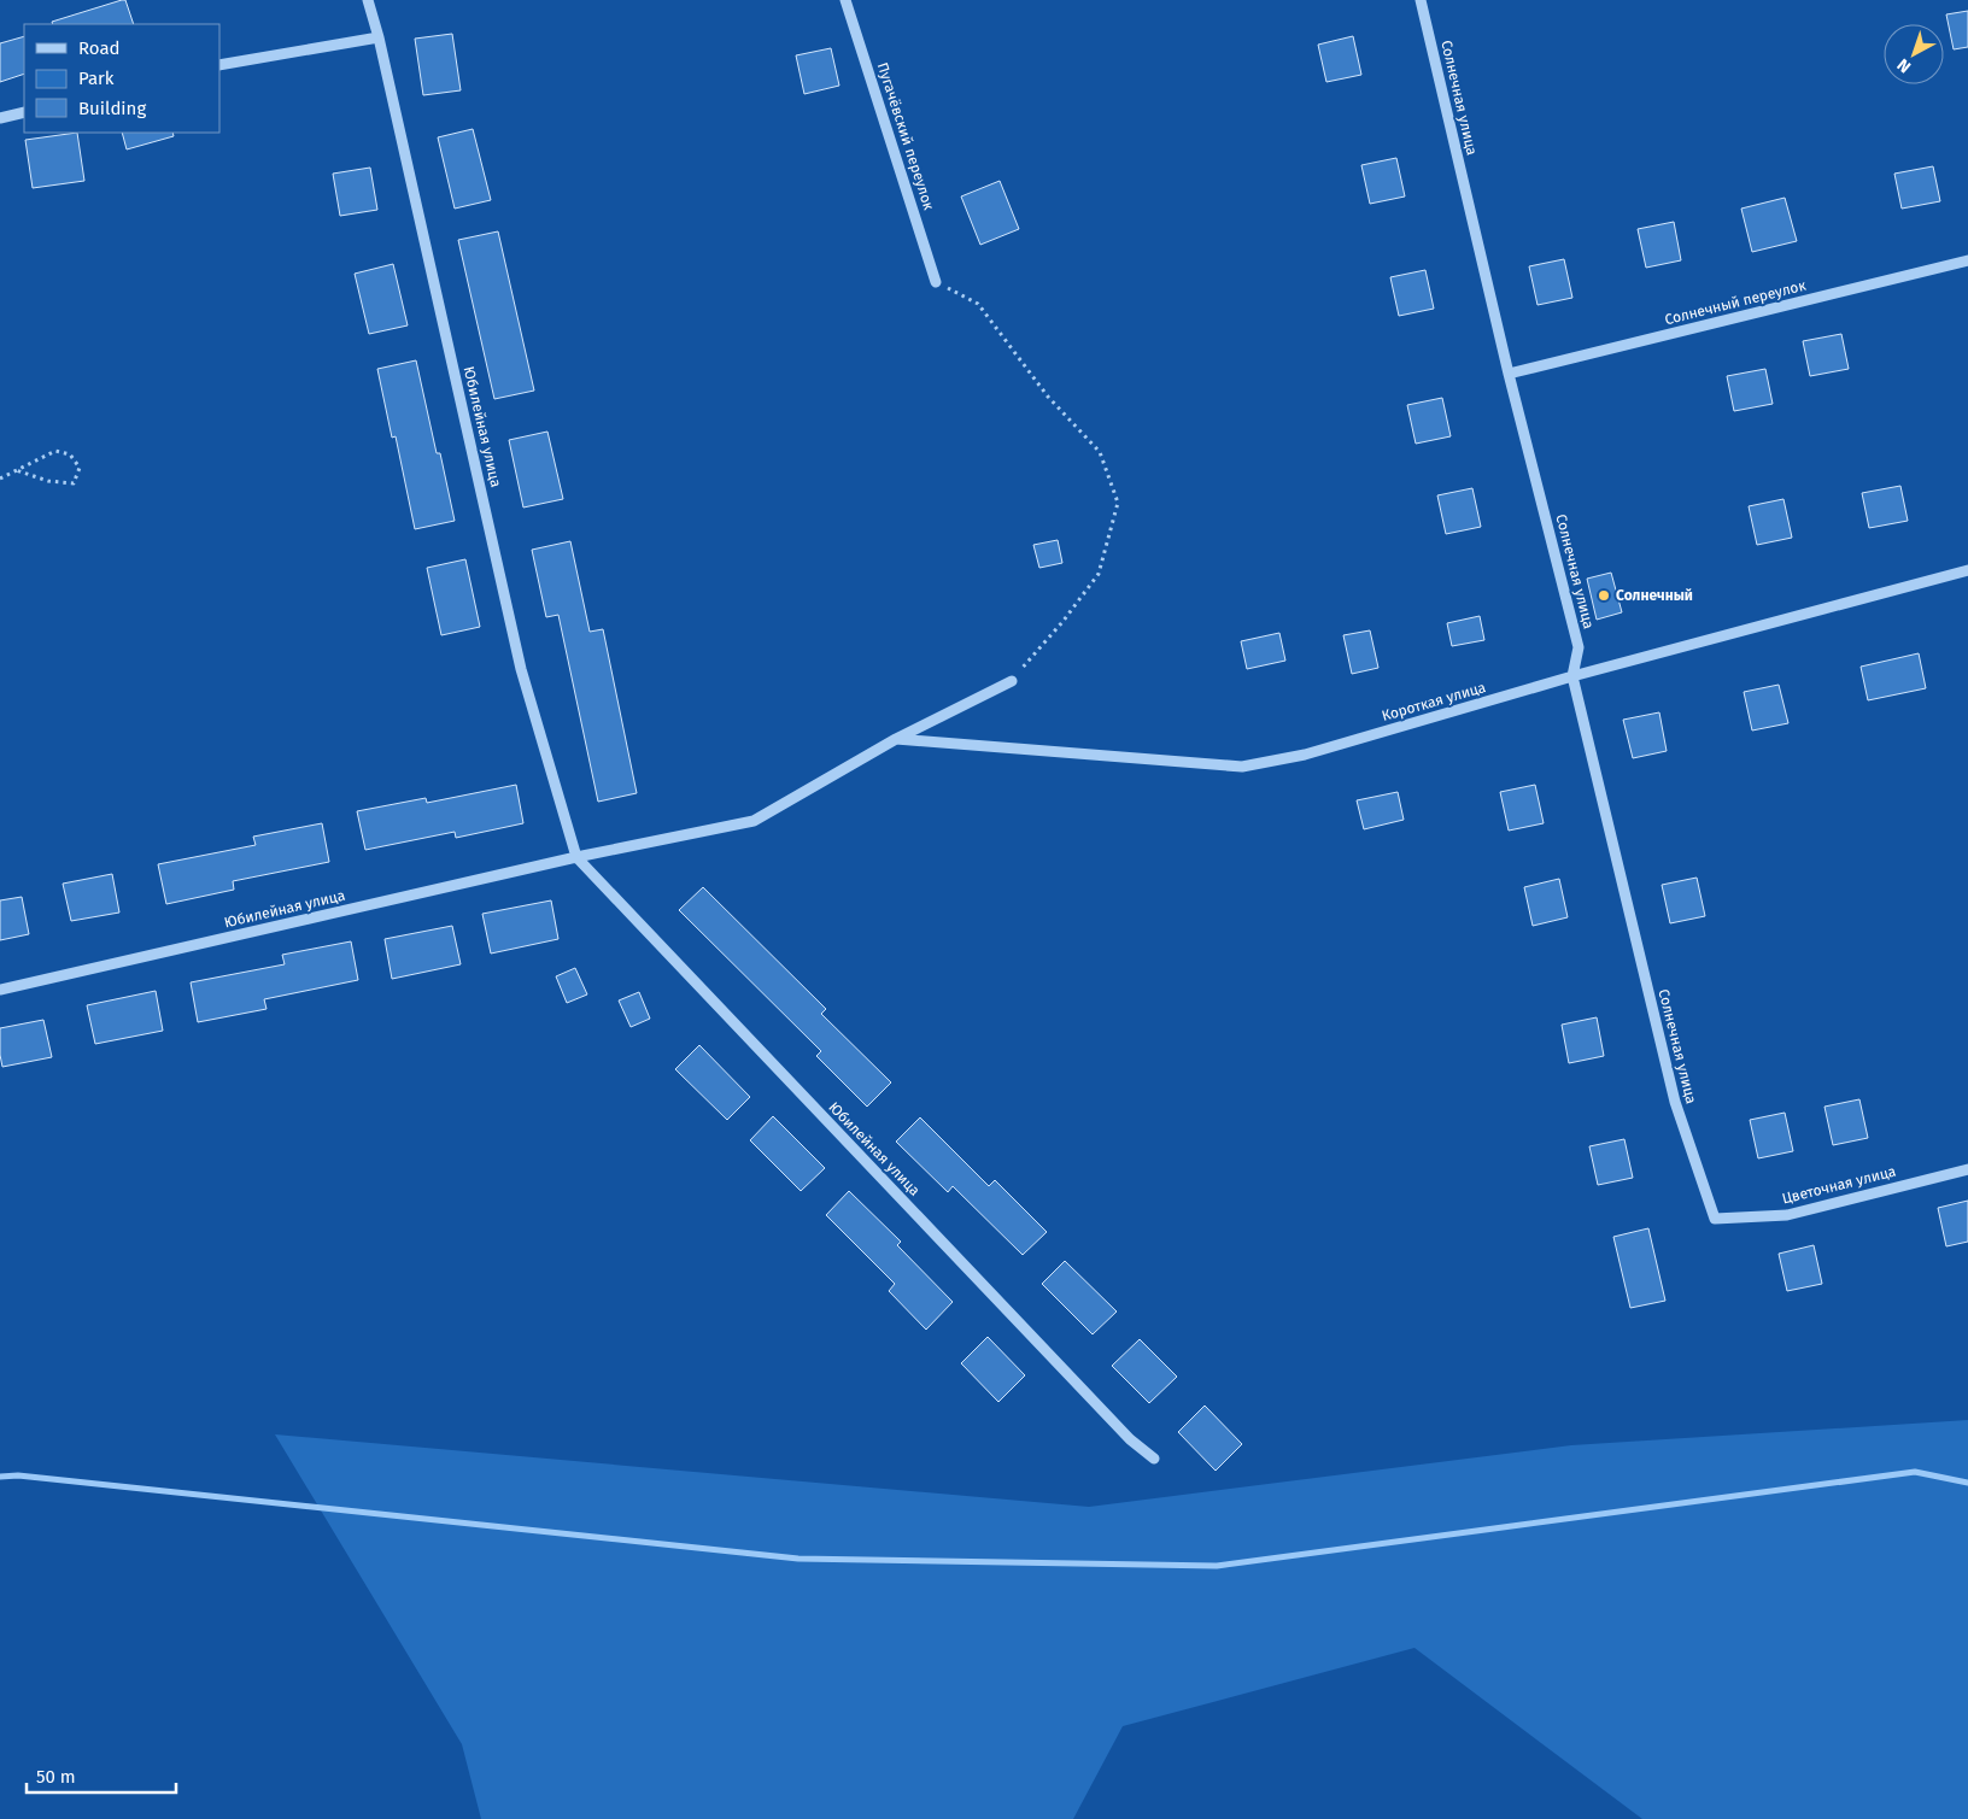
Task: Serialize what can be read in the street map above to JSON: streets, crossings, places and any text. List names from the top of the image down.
{
  "streets": {
    "street": [
      "Солнечная улица",
      "Пугачёвский переулок",
      "Солнечный переулок",
      "Юбилейная улица",
      "Короткая улица",
      "Цветочная улица"
    ]
  },
  "crossings": [
    ["Солнечная улица", "Солнечный переулок"],
    ["Солнечная улица", "Короткая улица"],
    ["Солнечная улица", "Цветочная улица"],
    ["Юбилейная улица", "Короткая улица"]
  ],
  "places": ["Солнечный"],
  "legend": ["Road", "Park", "Building"],
  "scale_bar": "50 m",
  "north": "bottom left"
}
